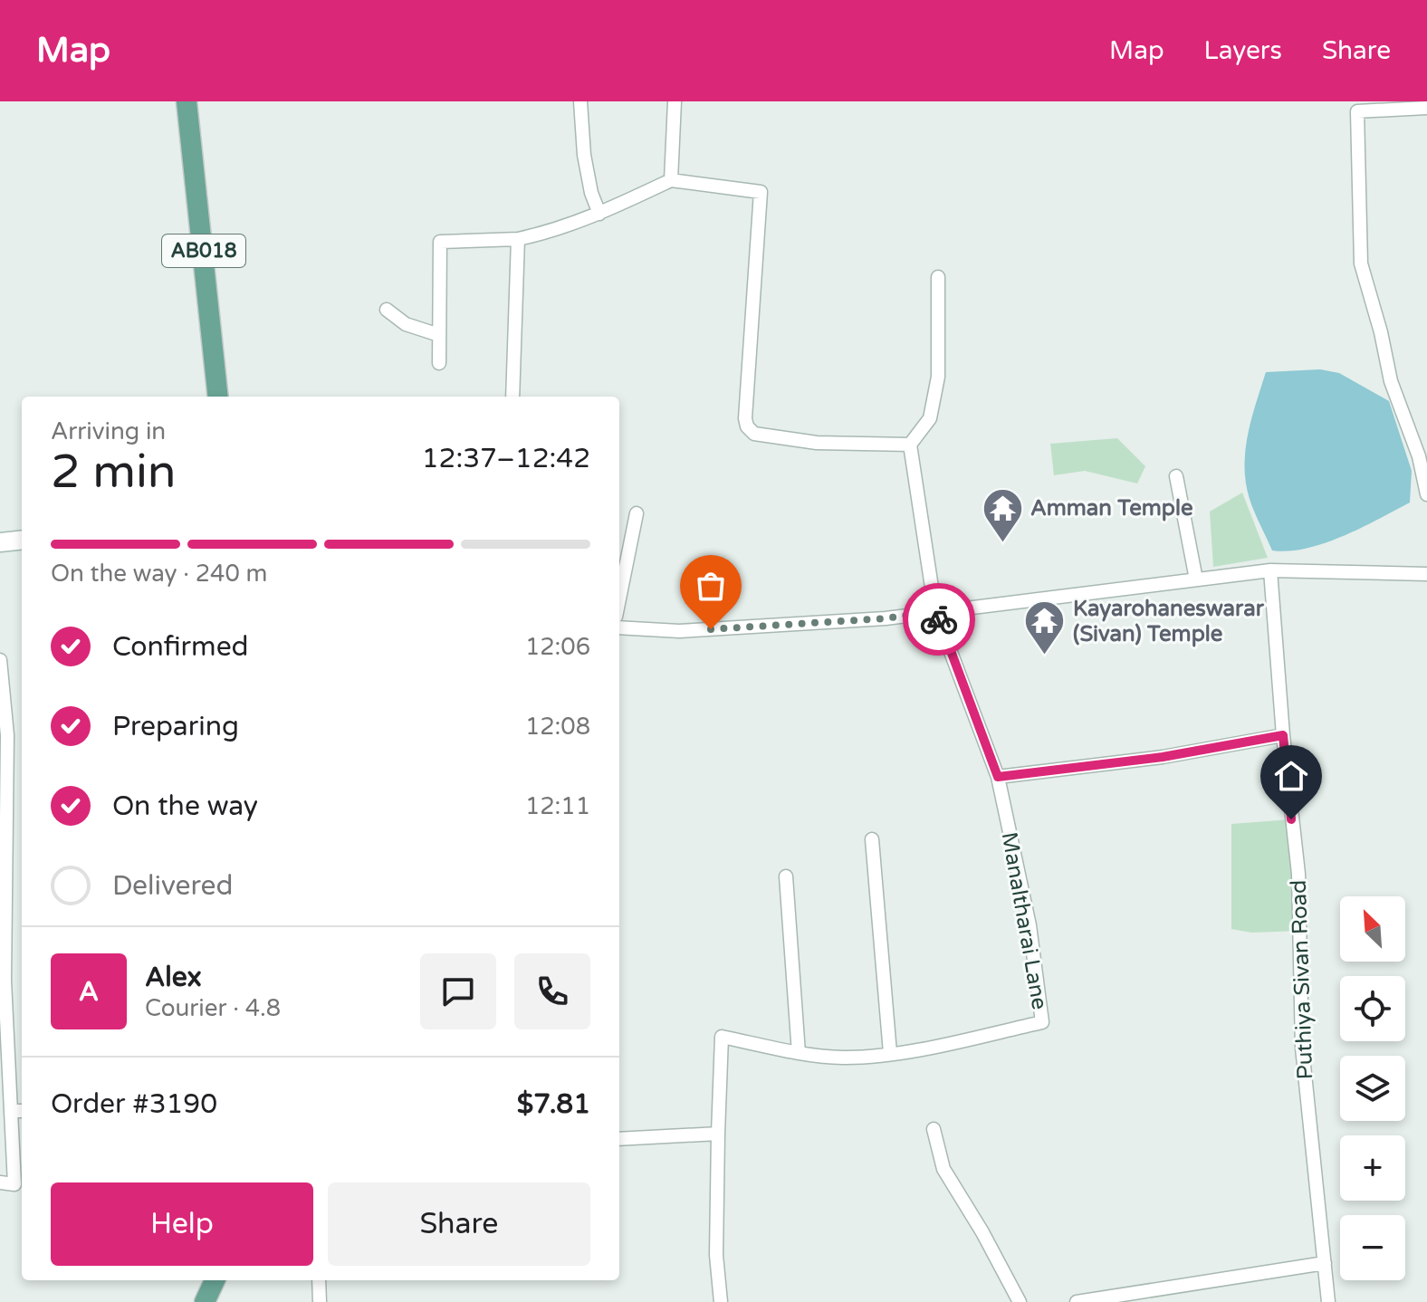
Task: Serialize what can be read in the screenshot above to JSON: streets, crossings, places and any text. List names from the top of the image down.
{
  "streets": {
    "main road": ["AB018"],
    "street": ["Manaltharai Lane", "Puthiya Sivan Road"]
  },
  "places": {
    "temple": ["Amman Temple", "Kayarohaneswarar (Sivan) Temple"]
  },
  "north": "top left",
  "page": {
    "header": "Map",
    "nav": ["Map", "Layers", "Share"],
    "heading": ["2 min", "Arriving in", "12:37–12:42"],
    "panel": [
      "Alex",
      "Courier · 4.8",
      "Order #3190",
      "$7.81"
    ],
    "bar": "On the way · 240 m",
    "list": [
      ["Confirmed", "12:06"],
      ["Preparing", "12:08"],
      ["On the way", "12:11"],
      "Delivered"
    ],
    "map_buttons": ["+", "−"],
    "round": "A",
    "buttons": ["Help", "Share"]
  }
}
